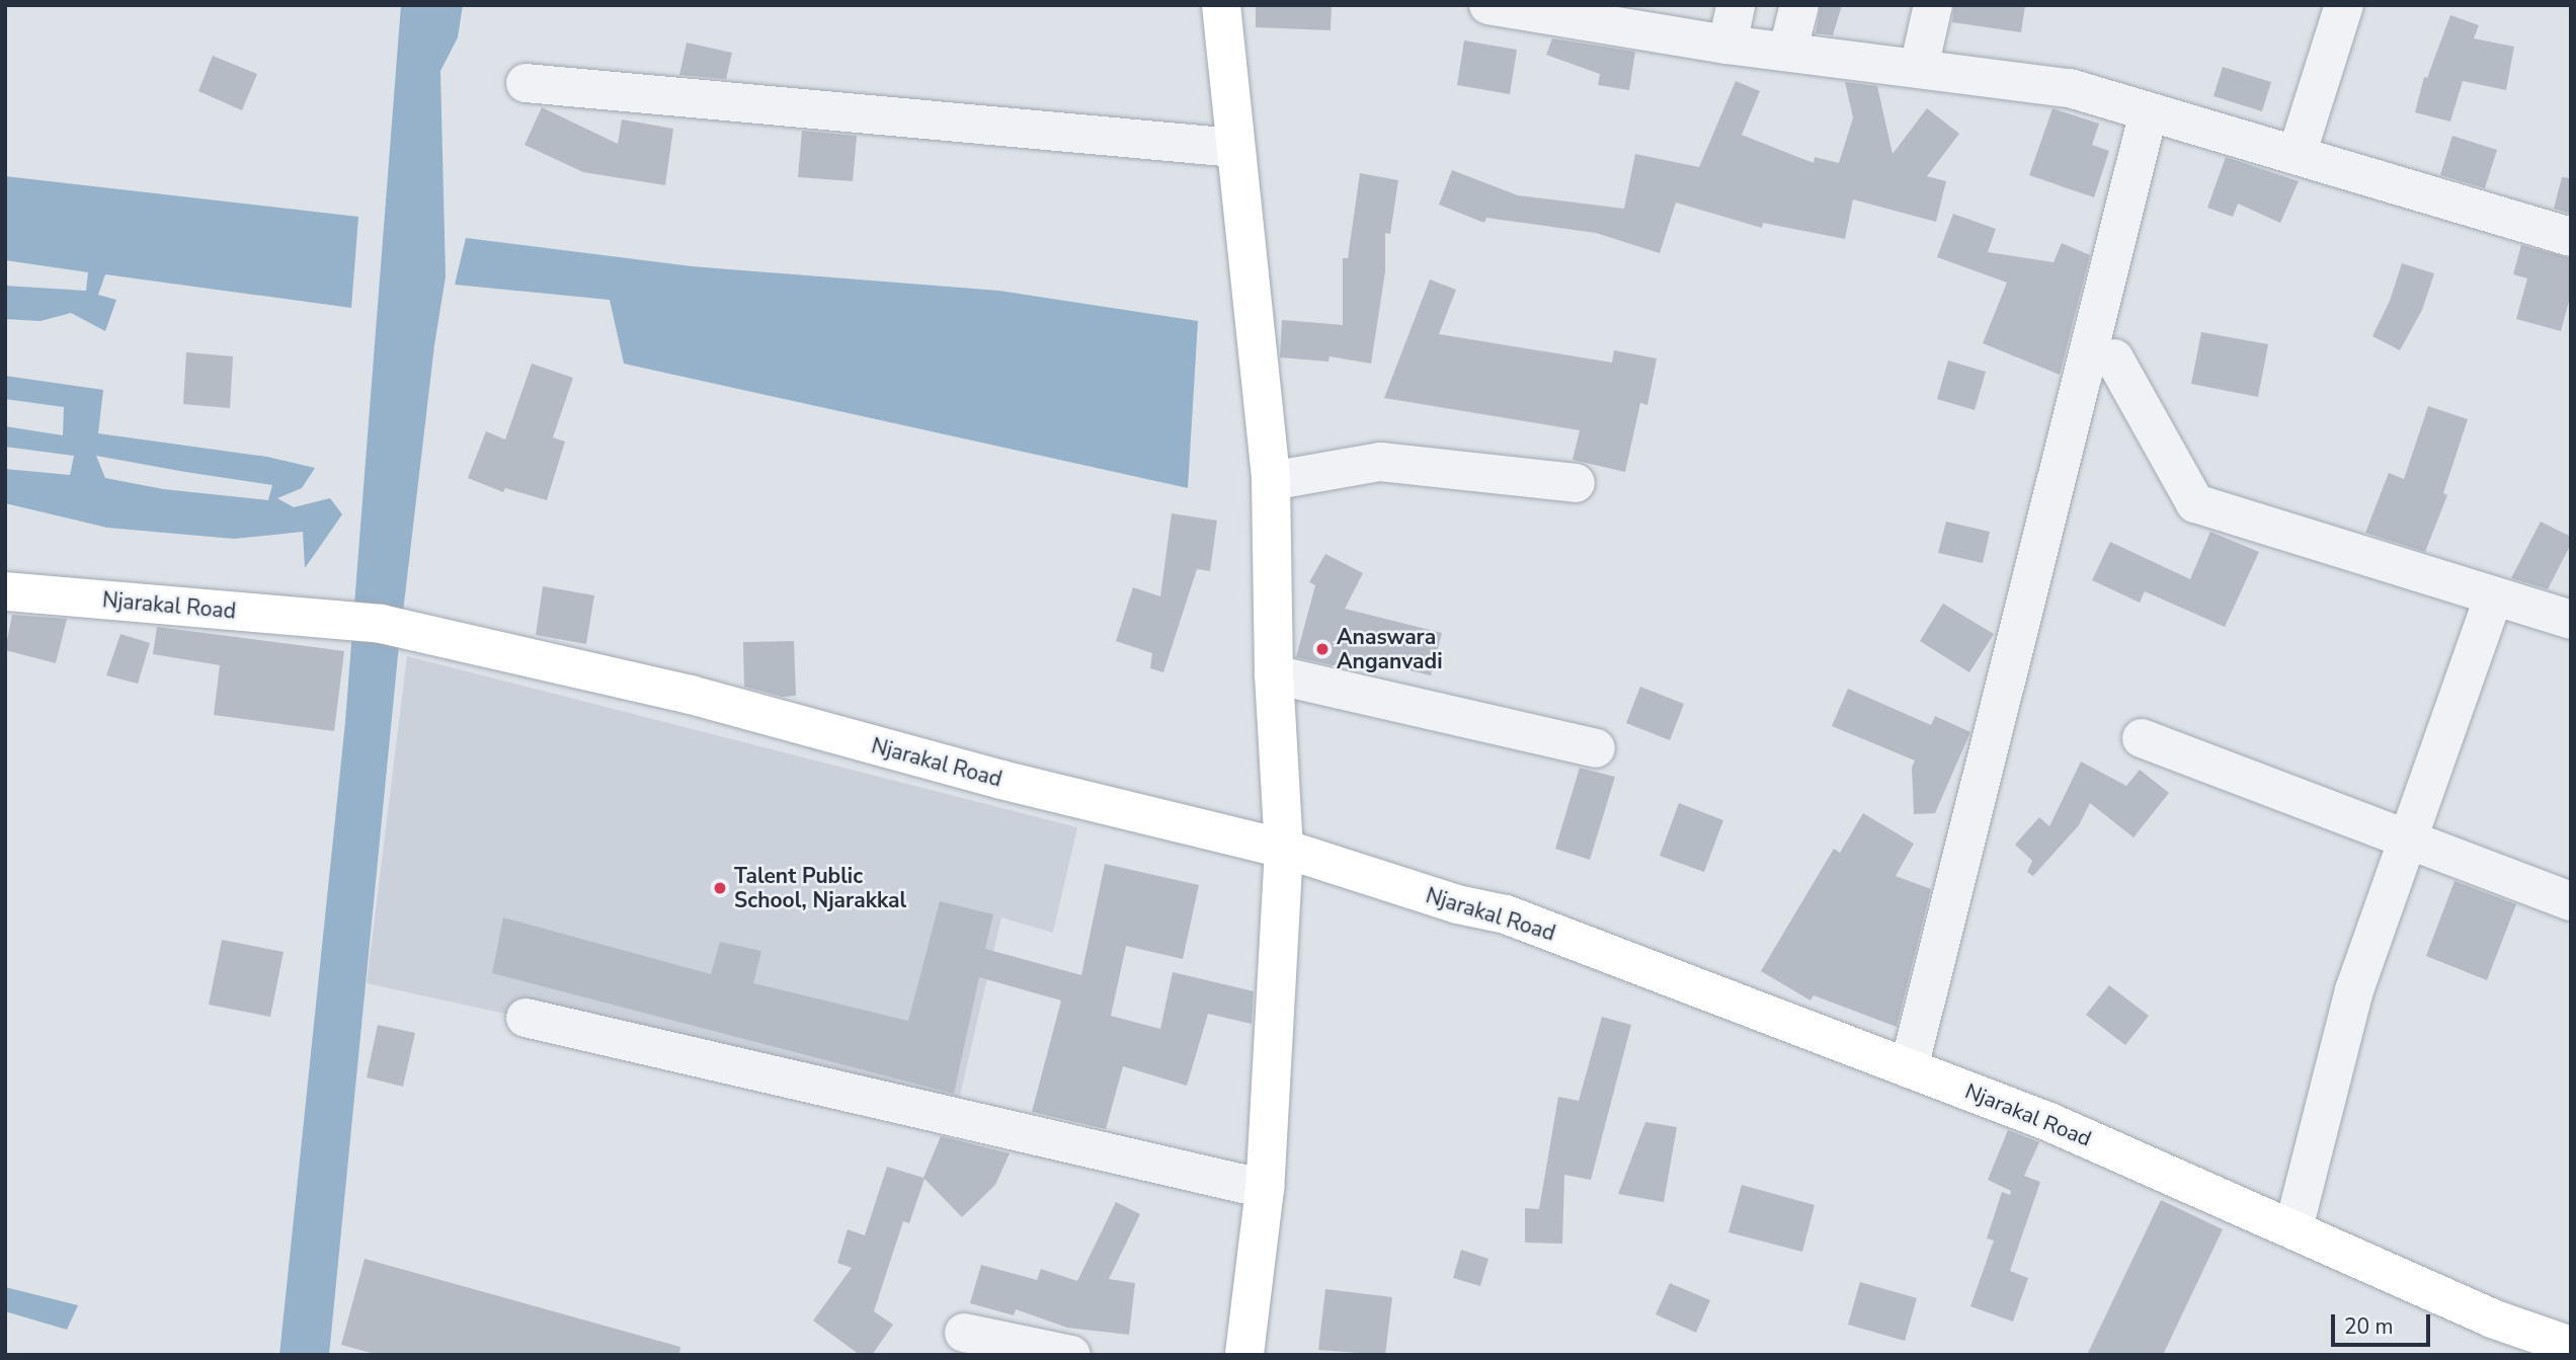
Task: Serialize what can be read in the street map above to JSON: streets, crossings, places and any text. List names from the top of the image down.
{
  "streets": {
    "main road": ["Njarakal Road"]
  },
  "places": ["Anaswara Anganvadi", "Talent Public School, Njarakkal"],
  "scale_bar": "20 m"
}
